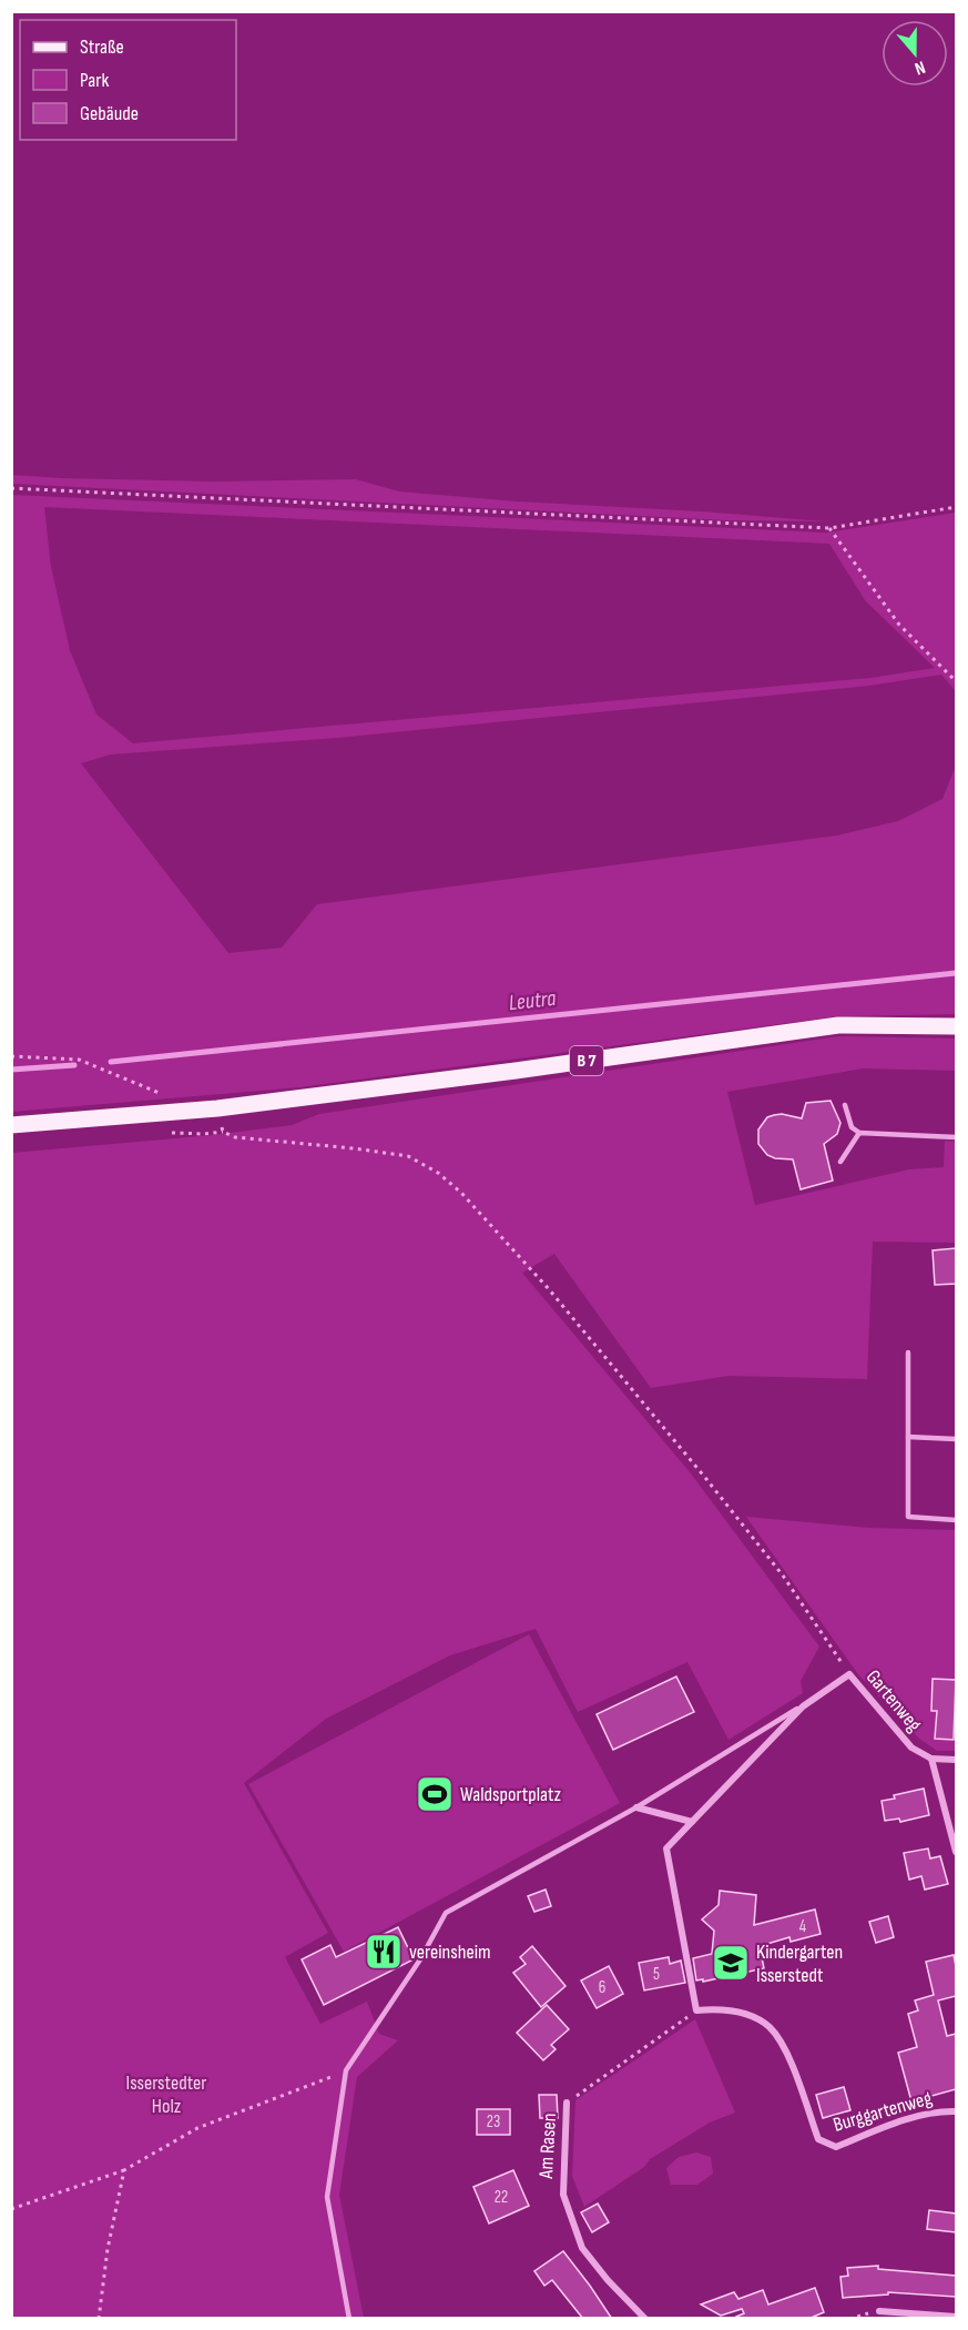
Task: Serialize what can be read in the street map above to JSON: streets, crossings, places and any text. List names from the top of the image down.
{
  "streets": {
    "main road": ["B 7"],
    "street": ["Gartenweg", "Burggartenweg", "Am Rasen"]
  },
  "crossings": [
    ["Burggartenweg", "Am Rasen"]
  ],
  "water": ["Leutra"],
  "parks": ["Isserstedter Holz"],
  "places": {
    "sports": ["Waldsportplatz"],
    "restaurant": ["vereinsheim"],
    "school or university": ["Kindergarten Isserstedt"]
  },
  "house_numbers": [
    "4",
    "5",
    "6",
    "23",
    "22"
  ],
  "legend": ["Straße", "Park", "Gebäude"],
  "north": "bottom"
}
